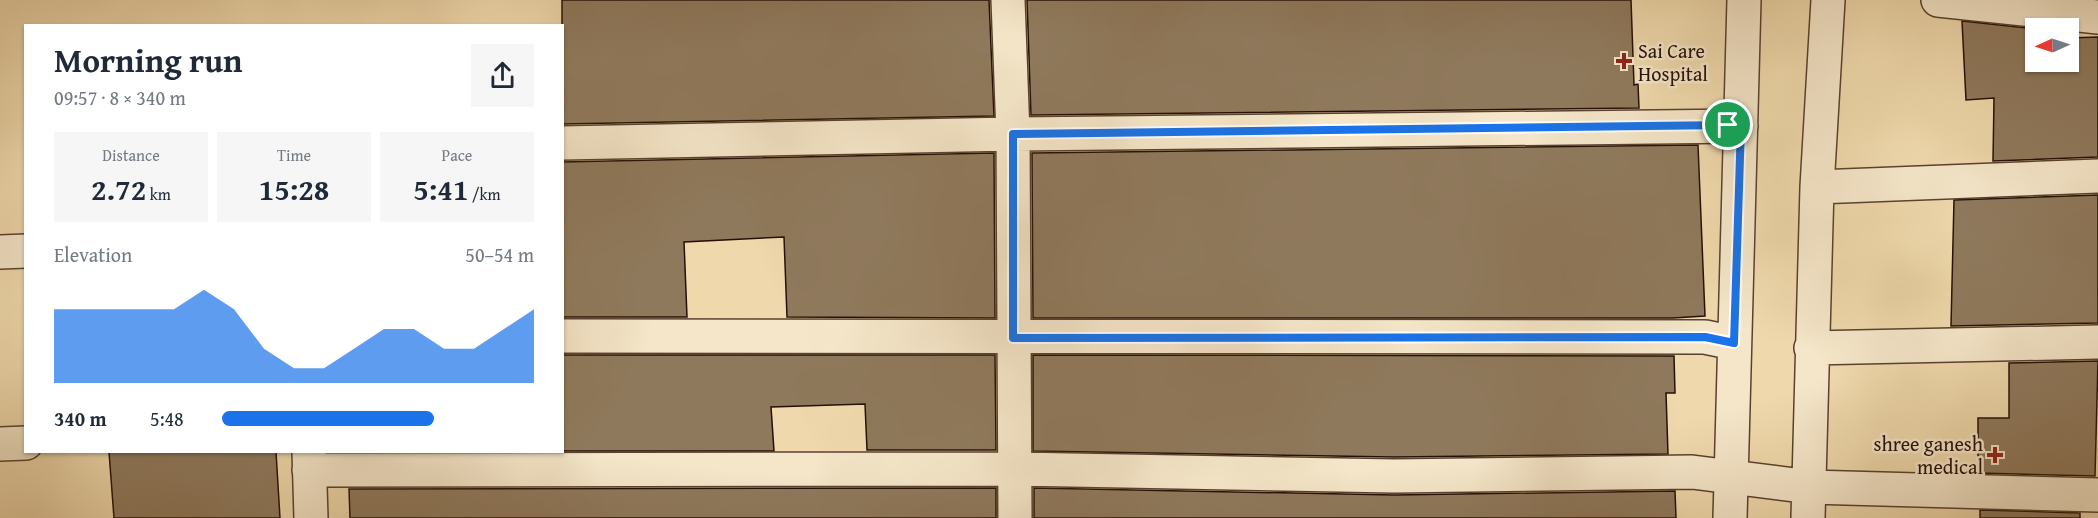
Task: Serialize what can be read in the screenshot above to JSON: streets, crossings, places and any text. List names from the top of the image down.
{
  "places": {
    "health": ["Sai Care Hospital", "shree ganesh medical"]
  },
  "north": "left",
  "page": {
    "heading": ["Morning run", "09:57 · 8 × 340 m"],
    "stats": [
      ["Distance", "2.72 km"],
      ["Time", "15:28"],
      ["Pace", "5:41 /km"]
    ],
    "chart": ["Elevation", "50–54 m"],
    "list": [
      {
        "name": "340 m",
        "note": "5:48"
      }
    ]
  }
}
